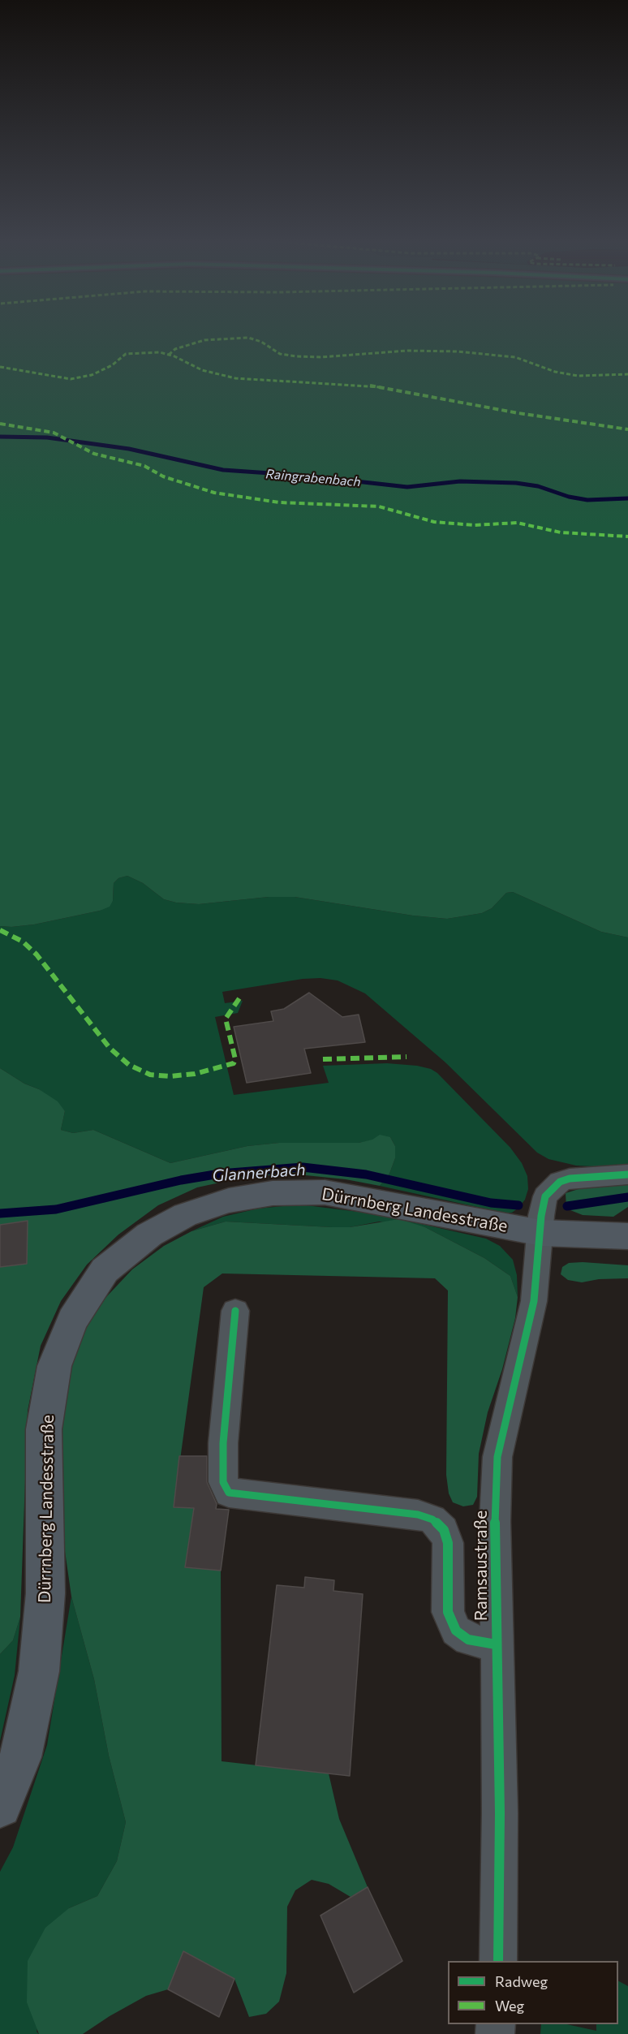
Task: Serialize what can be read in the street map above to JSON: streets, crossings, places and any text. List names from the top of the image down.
{
  "streets": {
    "street": ["Dürrnberg Landesstraße", "Ramsaustraße"]
  },
  "crossings": [
    ["Dürrnberg Landesstraße", "Ramsaustraße"]
  ],
  "water": ["Raingrabenbach", "Glannerbach"],
  "legend": ["Radweg", "Weg"]
}
